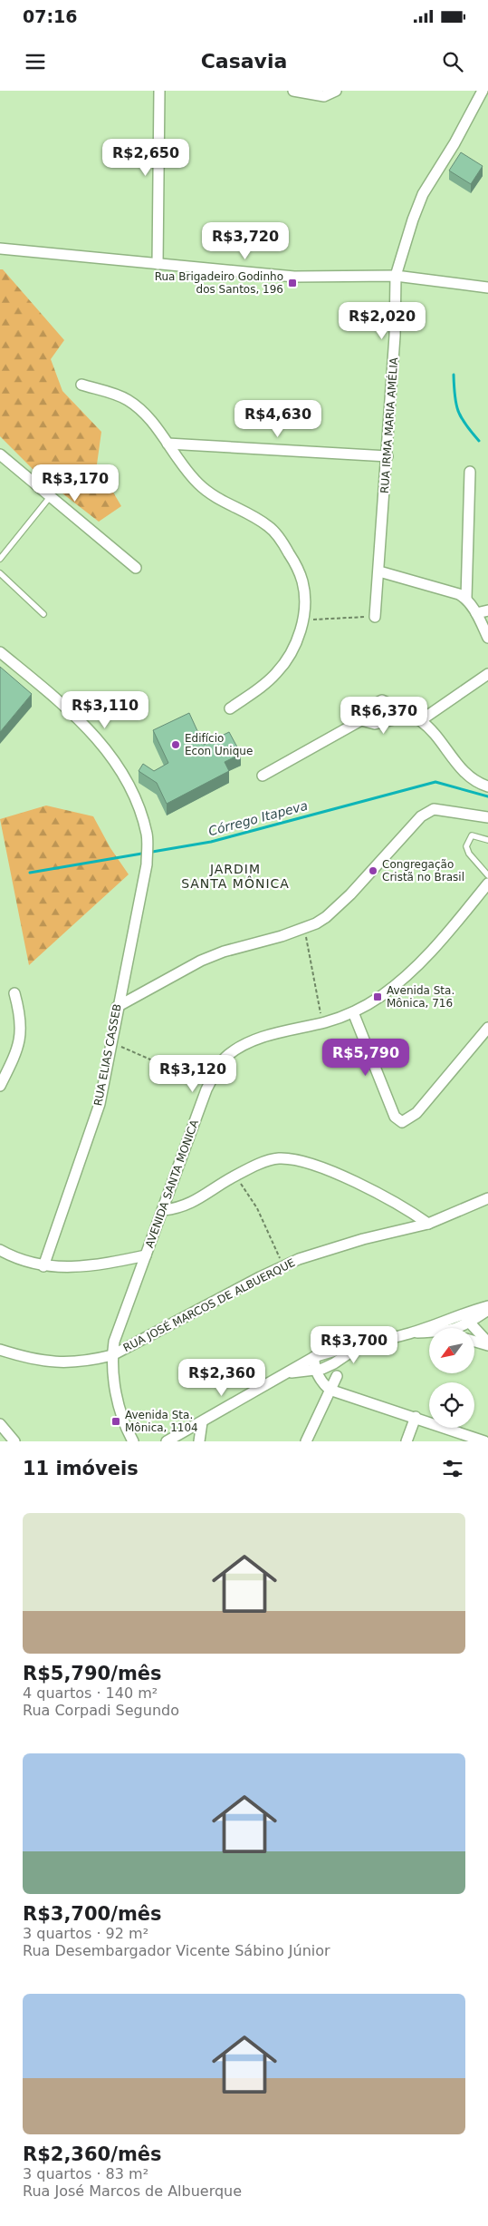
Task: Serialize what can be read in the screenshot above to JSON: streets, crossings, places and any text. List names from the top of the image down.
{
  "streets": {
    "street": [
      "RUA IRMA MARIA AMÉLIA",
      "RUA ELIAS CASSEB",
      "AVENIDA SANTA MONICA",
      "RUA JOSÉ MARCOS DE ALBUERQUE"
    ]
  },
  "crossings": [
    ["AVENIDA SANTA MONICA", "RUA JOSÉ MARCOS DE ALBUERQUE"]
  ],
  "districts": ["JARDIM SANTA MÔNICA"],
  "water": ["Córrego Itapeva"],
  "places": {
    "transit": ["Rua Brigadeiro Godinho dos Santos, 196", "Avenida Sta. Mônica, 716", "Avenida Sta. Mônica, 1104"],
    "other": ["Edifício Econ Unique", "Congregação Cristã no Brasil"]
  },
  "north": "bottom left",
  "page": {
    "status": "07:16",
    "header": "Casavia",
    "price": [
      "R$2,650",
      "R$3,720",
      "R$2,020",
      "R$4,630",
      "R$3,170",
      "R$3,110",
      "R$6,370",
      "R$5,790",
      "R$3,120",
      "R$3,700",
      "R$2,360"
    ],
    "heading": "11 imóveis",
    "list": [
      {
        "name": "R$5,790/mês",
        "note": "4 quartos · 140 m² · Rua Corpadi Segundo"
      },
      {
        "name": "R$3,700/mês",
        "note": "3 quartos · 92 m² · Rua Desembargador Vicente Sábino Júnior"
      },
      {
        "name": "R$2,360/mês",
        "note": "3 quartos · 83 m² · Rua José Marcos de Albuerque"
      }
    ]
  }
}
